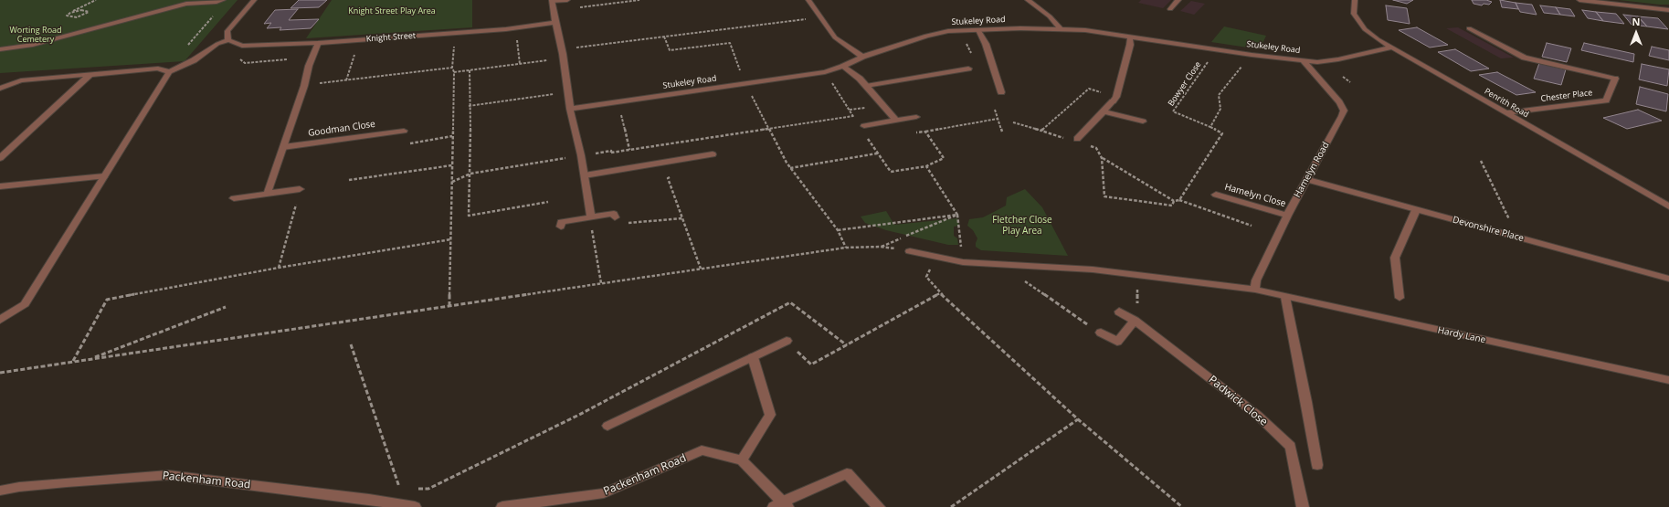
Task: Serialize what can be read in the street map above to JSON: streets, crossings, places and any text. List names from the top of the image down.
{
  "streets": {
    "street": [
      "Stukeley Road",
      "Knight Street",
      "Chester Place",
      "Penrith Road",
      "Goodman Close",
      "Hamelyn Road",
      "Hamelyn Close",
      "Devonshire Place",
      "Hardy Lane",
      "Padwick Close",
      "Packenham Road"
    ],
    "path": ["Bowyer Close"]
  },
  "crossings": [
    ["Stukeley Road", "Bowyer Close"],
    ["Stukeley Road", "Penrith Road"],
    ["Stukeley Road", "Hamelyn Road"],
    ["Chester Place", "Penrith Road"],
    ["Hamelyn Road", "Hamelyn Close"],
    ["Hamelyn Road", "Devonshire Place"],
    ["Hamelyn Road", "Hardy Lane"]
  ],
  "parks": ["Knight Street Play Area", "Worting Road Cemetery", "Fletcher Close Play Area"],
  "north": "top"
}
